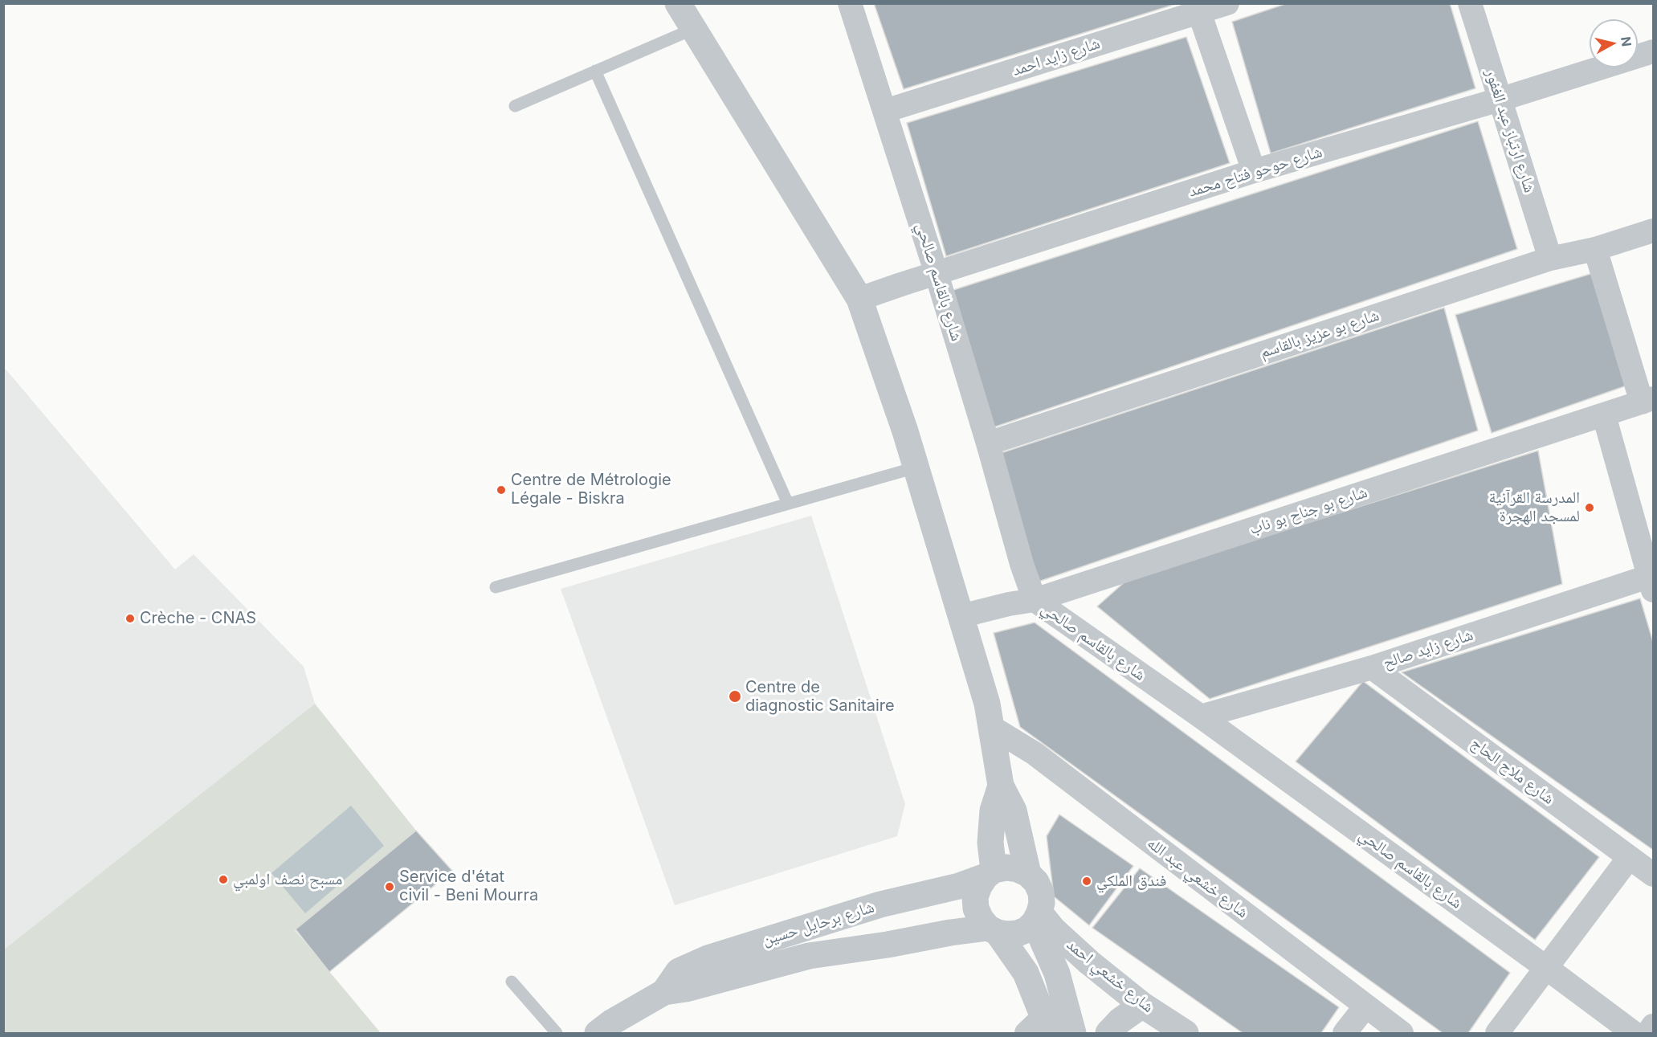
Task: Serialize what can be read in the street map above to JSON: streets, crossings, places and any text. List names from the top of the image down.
{
  "streets": {
    "street": [
      "شارع زايد احمد",
      "شارع ارتباز عبد الغفور",
      "شارع حوحو فتاح محمد",
      "شارع بالقاسم صالحي",
      "شارع بو عزيز بالقاسم",
      "شارع بو جناح بو ناب",
      "شارع زايد صالح",
      "شارع ملاح الحاج",
      "شارع خشعي عبد الله",
      "شارع برحايل حسين",
      "شارع خشعي احمد"
    ]
  },
  "crossings": [
    ["شارع زايد احمد", "شارع بالقاسم صالحي"],
    ["شارع ارتباز عبد الغفور", "شارع حوحو فتاح محمد"],
    ["شارع ارتباز عبد الغفور", "شارع بو عزيز بالقاسم"],
    ["شارع حوحو فتاح محمد", "شارع بالقاسم صالحي"],
    ["شارع بالقاسم صالحي", "شارع بو عزيز بالقاسم"],
    ["شارع بالقاسم صالحي", "شارع بو جناح بو ناب"],
    ["شارع بالقاسم صالحي", "شارع زايد صالح"],
    ["شارع زايد صالح", "شارع ملاح الحاج"],
    ["شارع برحايل حسين", "شارع خشعي احمد"]
  ],
  "places": [
    "Centre de Métrologie Légale - Biskra",
    "المدرسة القرآنية لمسجد الهجرة",
    "Crèche - CNAS",
    "Centre de diagnostic Sanitaire",
    "مسبح نصف اولمبي",
    "فندق الملكي",
    "Service d'état civil - Beni Mourra"
  ],
  "north": "right"
}
